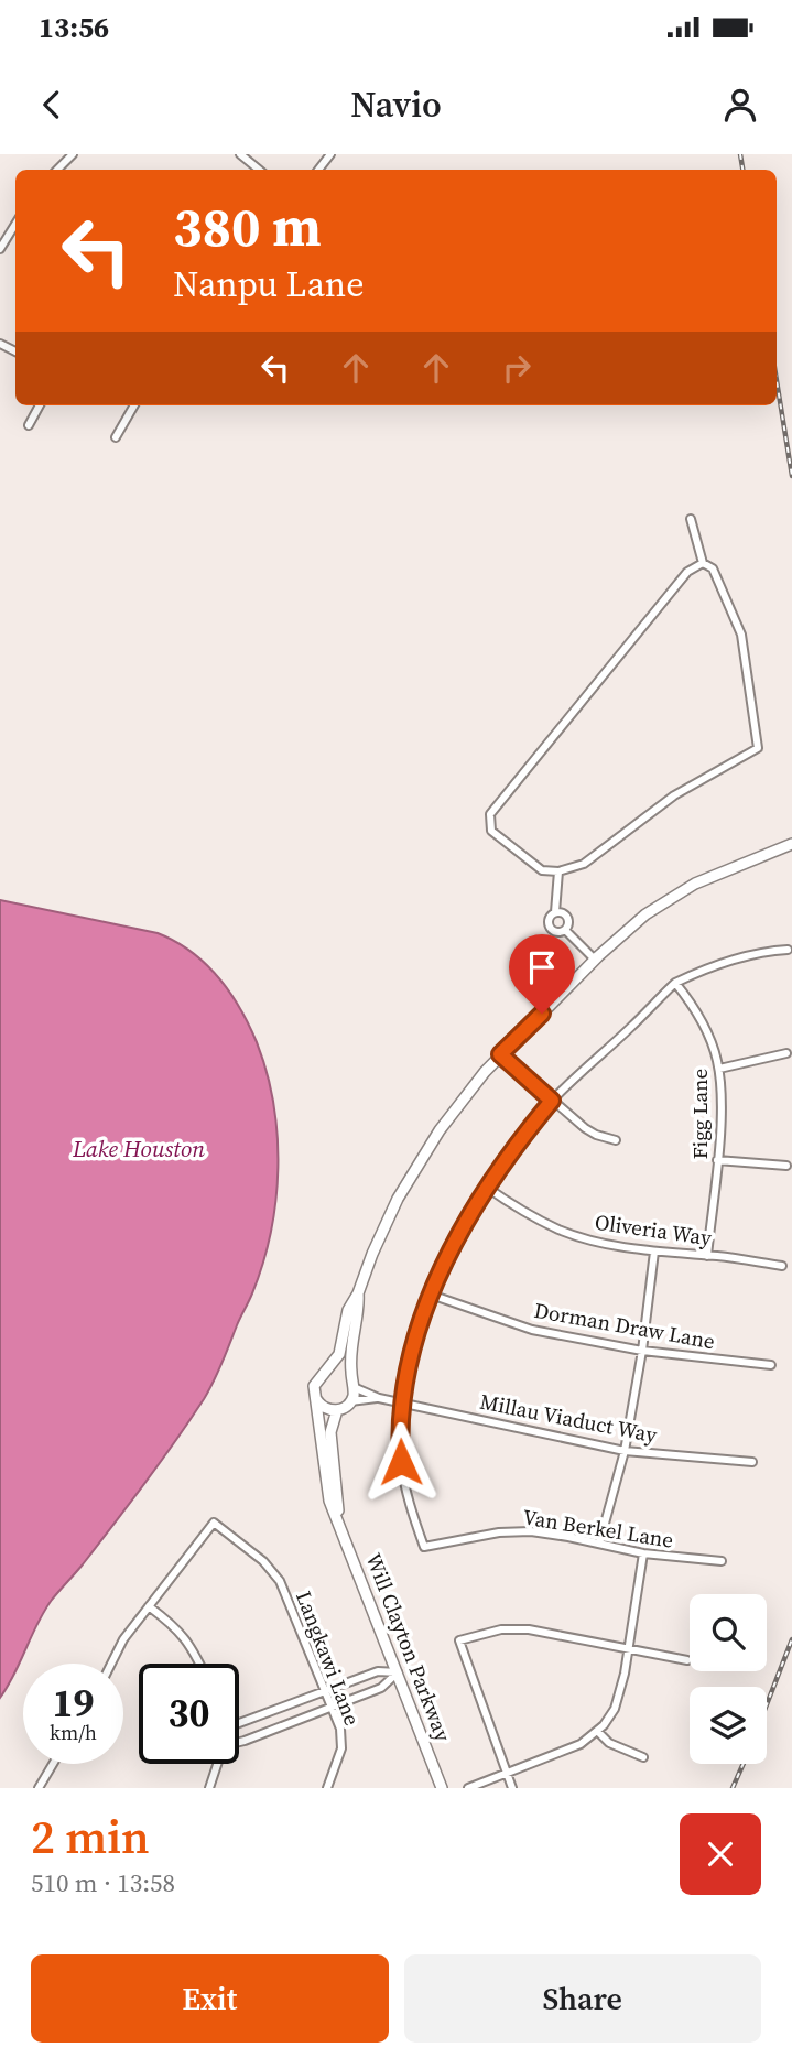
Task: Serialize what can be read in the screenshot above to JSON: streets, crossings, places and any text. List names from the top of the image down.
{
  "streets": {
    "street": [
      "Figg Lane",
      "Oliveria Way",
      "Dorman Draw Lane",
      "Millau Viaduct Way",
      "Van Berkel Lane",
      "Will Clayton Parkway",
      "Langkawi Lane"
    ]
  },
  "crossings": [
    ["Figg Lane", "Oliveria Way"],
    ["Millau Viaduct Way", "Van Berkel Lane"],
    ["Millau Viaduct Way", "Will Clayton Parkway"]
  ],
  "water": ["Lake Houston"],
  "page": {
    "status": "13:56",
    "header": "Navio",
    "turn": ["380 m", "Nanpu Lane"],
    "speed": "19 km/h",
    "limit": "30",
    "heading": ["2 min", "510 m · 13:58"],
    "buttons": ["Exit", "Share"]
  }
}
